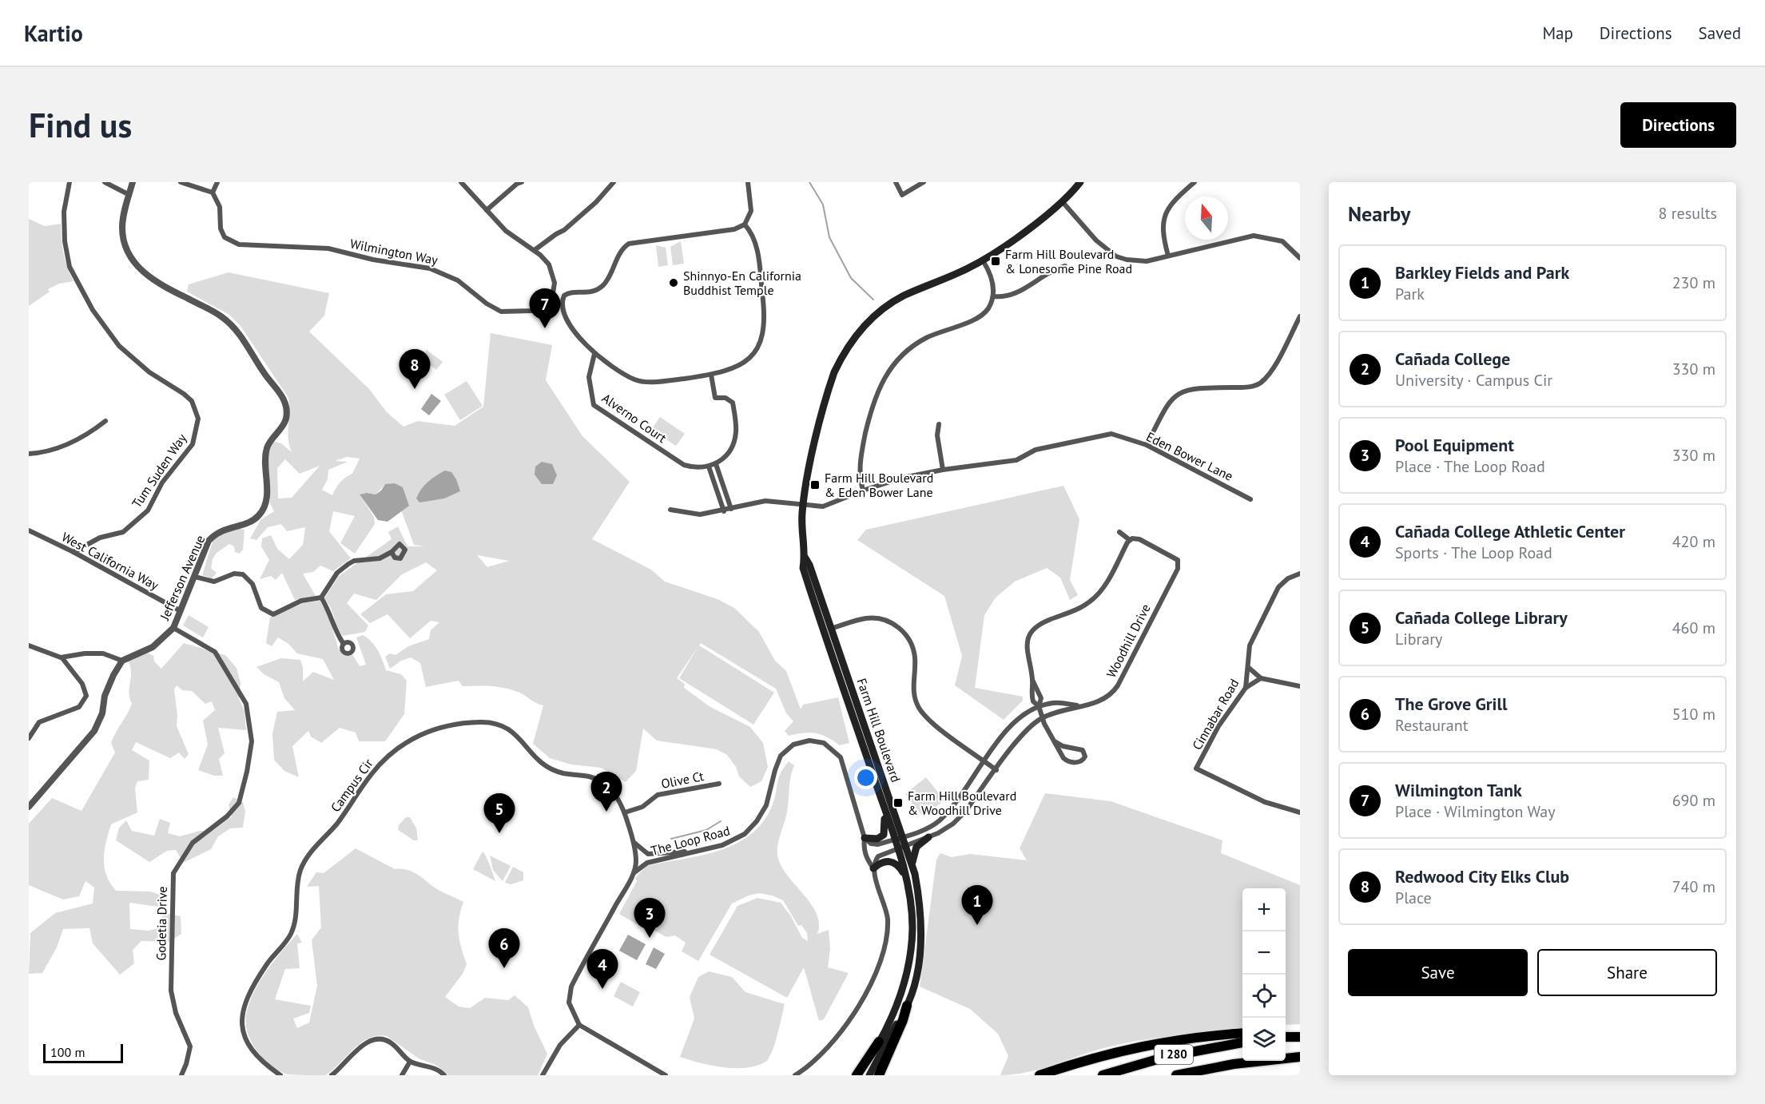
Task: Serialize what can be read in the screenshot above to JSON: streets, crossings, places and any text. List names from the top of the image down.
{
  "streets": {
    "highway": ["I 280"],
    "main road": ["Farm Hill Boulevard"],
    "street": [
      "Wilmington Way",
      "Alverno Court",
      "Eden Bower Lane",
      "Tum Suden Way",
      "West California Way",
      "Jefferson Avenue",
      "Woodhill Drive",
      "Cinnabar Road",
      "Olive Ct",
      "Campus Cir",
      "The Loop Road",
      "Godetia Drive"
    ]
  },
  "crossings": [
    ["Eden Bower Lane", "Farm Hill Boulevard"],
    ["Tum Suden Way", "West California Way"],
    ["West California Way", "Jefferson Avenue"],
    ["Jefferson Avenue", "Godetia Drive"],
    ["Woodhill Drive", "Farm Hill Boulevard"],
    ["Woodhill Drive", "The Loop Road"],
    ["Olive Ct", "Campus Cir"],
    ["Campus Cir", "The Loop Road"]
  ],
  "places": {
    "transit": ["Farm Hill Boulevard & Lonesome Pine Road", "Farm Hill Boulevard & Eden Bower Lane", "Farm Hill Boulevard & Woodhill Drive"],
    "other": ["Shinnyo-En California Buddhist Temple"]
  },
  "scale_bar": "100 m",
  "north": "top",
  "page": {
    "header": "Kartio",
    "nav": ["Map", "Directions", "Saved"],
    "buttons": [
      "Directions",
      ["Save", "Share"]
    ],
    "title": "Find us",
    "heading": ["Nearby", "8 results"],
    "list": [
      {
        "mark": "1",
        "name": "Barkley Fields and Park",
        "note": "Park",
        "value": "230 m"
      },
      {
        "mark": "2",
        "name": "Cañada College",
        "note": "University · Campus Cir",
        "value": "330 m"
      },
      {
        "mark": "3",
        "name": "Pool Equipment",
        "note": "Place · The Loop Road",
        "value": "330 m"
      },
      {
        "mark": "4",
        "name": "Cañada College Athletic Center",
        "note": "Sports · The Loop Road",
        "value": "420 m"
      },
      {
        "mark": "5",
        "name": "Cañada College Library",
        "note": "Library",
        "value": "460 m"
      },
      {
        "mark": "6",
        "name": "The Grove Grill",
        "note": "Restaurant",
        "value": "510 m"
      },
      {
        "mark": "7",
        "name": "Wilmington Tank",
        "note": "Place · Wilmington Way",
        "value": "690 m"
      },
      {
        "mark": "8",
        "name": "Redwood City Elks Club",
        "note": "Place",
        "value": "740 m"
      }
    ],
    "pins": [
      "7",
      "8",
      "2",
      "5",
      "1",
      "3",
      "6",
      "4"
    ],
    "map_buttons": ["+", "−"],
    "scale": "100 m"
  }
}
